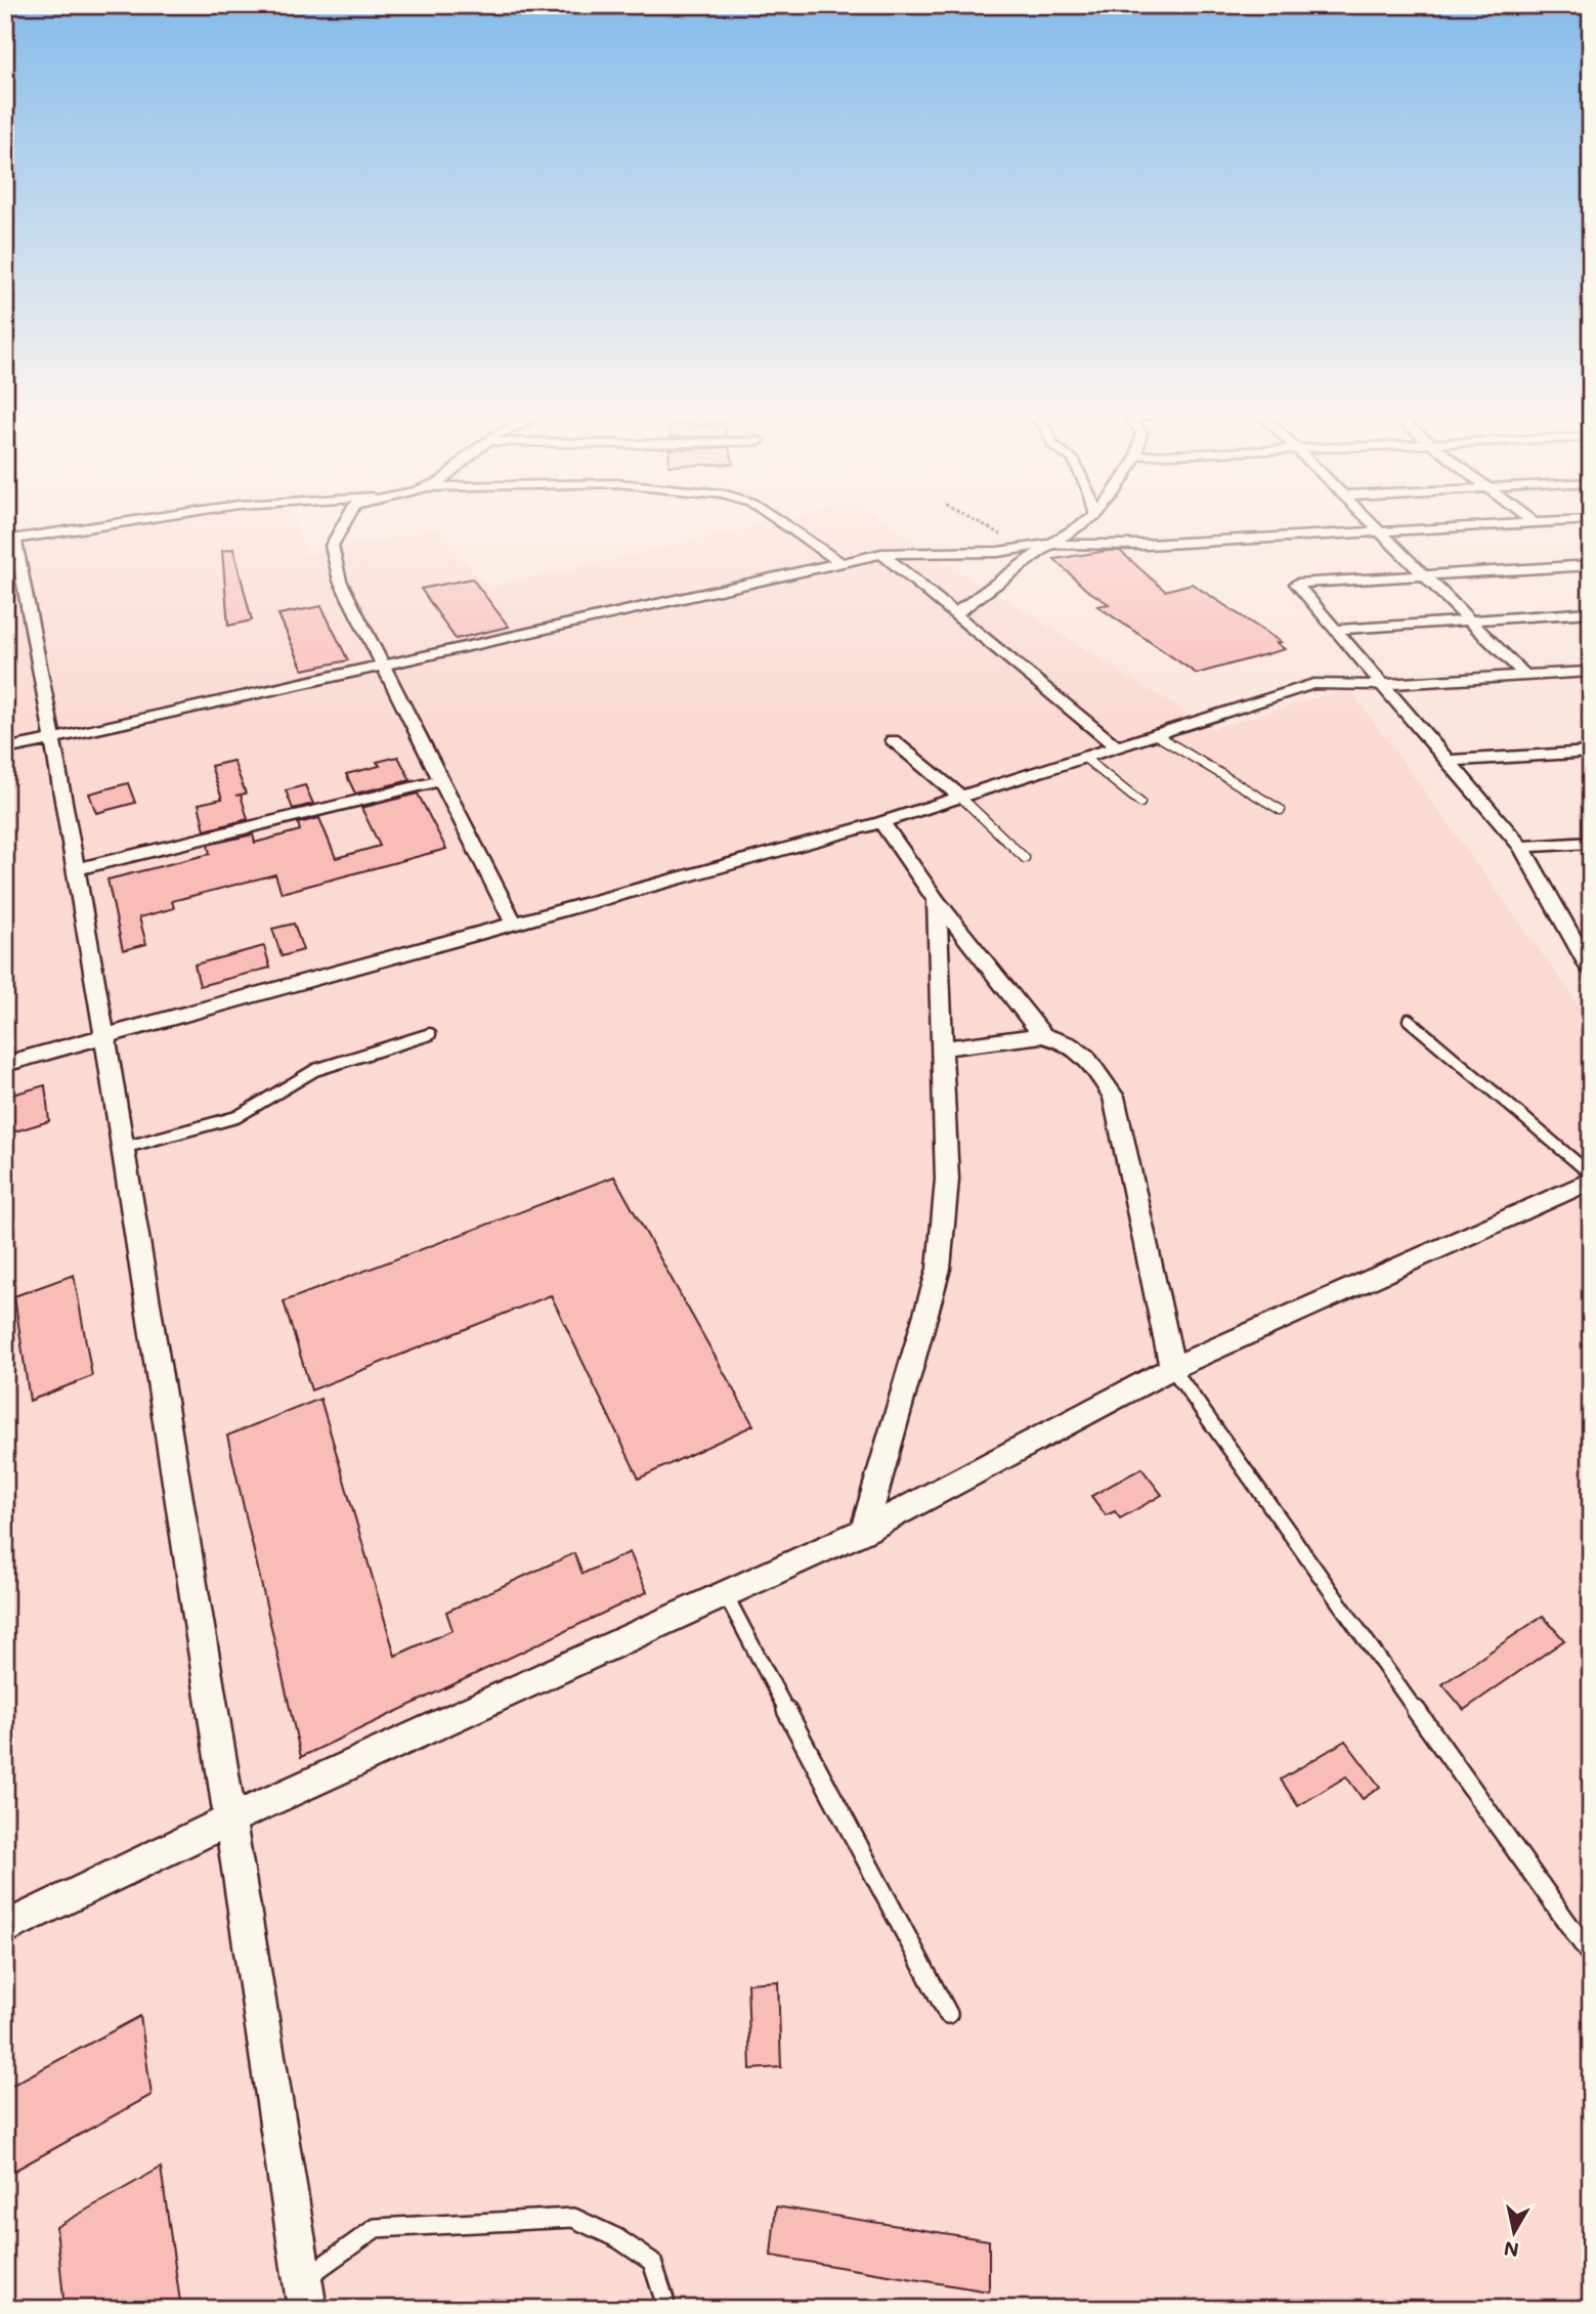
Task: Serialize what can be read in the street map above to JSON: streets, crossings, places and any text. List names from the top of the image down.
{
  "north": "bottom"
}
